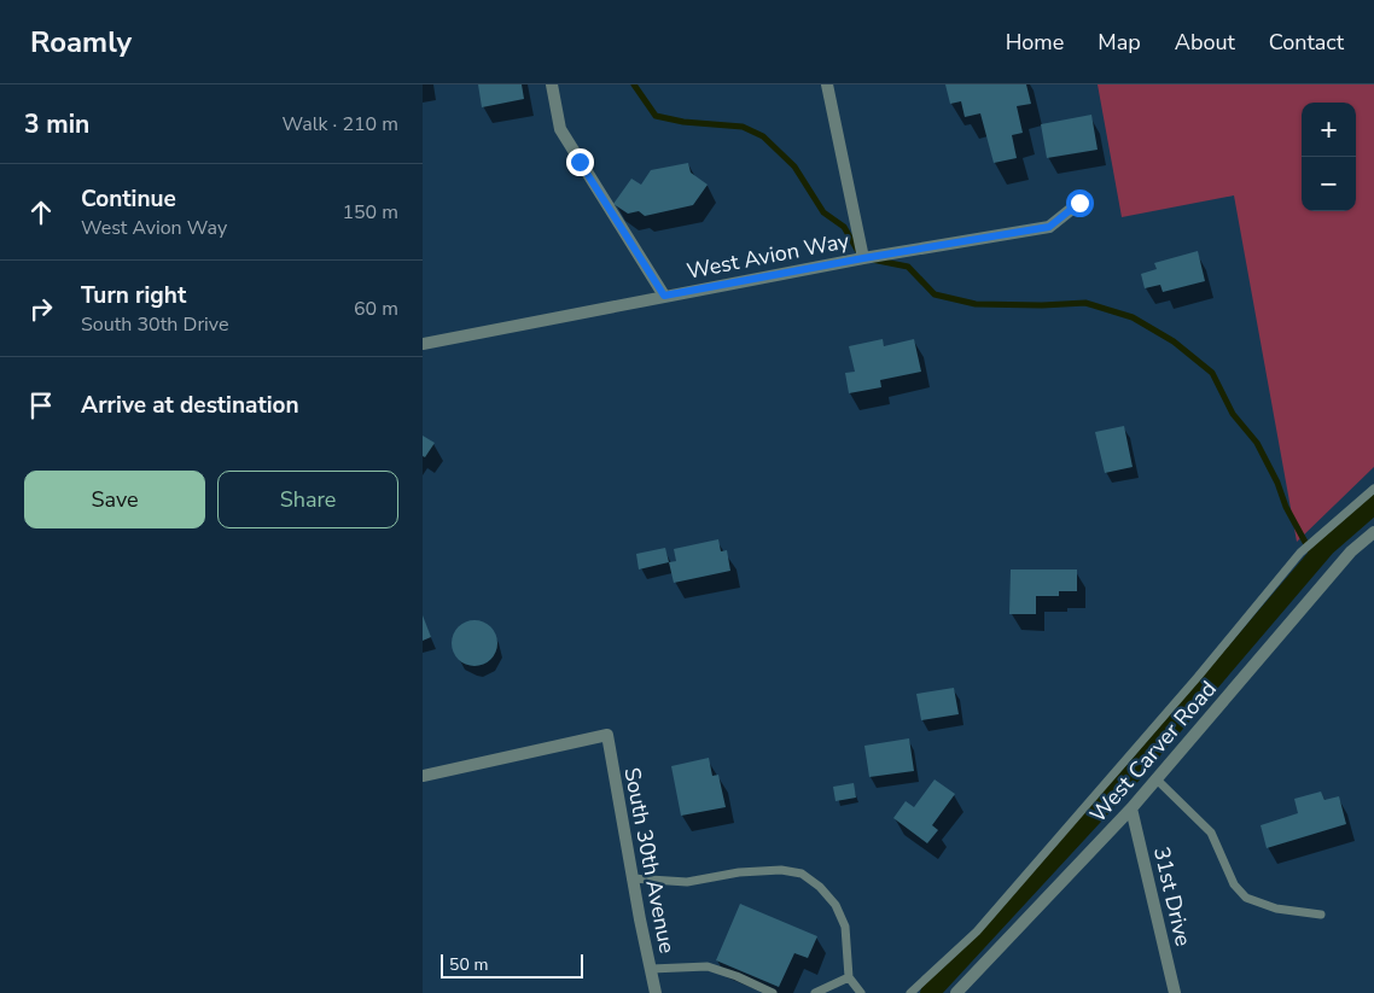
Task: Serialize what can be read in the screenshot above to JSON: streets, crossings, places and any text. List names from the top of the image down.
{
  "streets": {
    "street": [
      "West Avion Way",
      "West Carver Road",
      "South 30th Avenue",
      "31st Drive"
    ]
  },
  "crossings": [
    ["West Carver Road", "31st Drive"]
  ],
  "scale_bar": "50 m",
  "page": {
    "header": "Roamly",
    "nav": [
      "Home",
      "Map",
      "About",
      "Contact"
    ],
    "heading": ["3 min", "Walk · 210 m"],
    "map_buttons": ["+", "−"],
    "list": [
      ["Continue", "West Avion Way", "150 m"],
      ["Turn right", "South 30th Drive", "60 m"],
      "Arrive at destination"
    ],
    "buttons": ["Save", "Share"],
    "scale": "50 m"
  }
}
